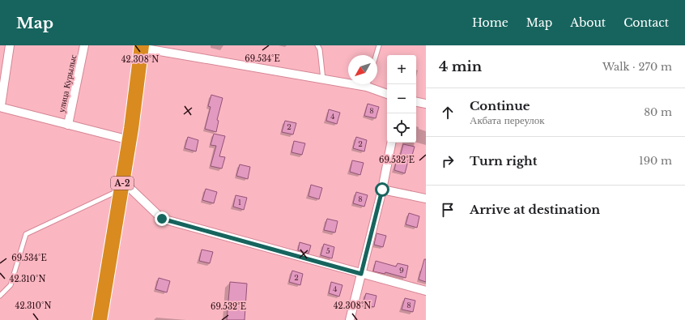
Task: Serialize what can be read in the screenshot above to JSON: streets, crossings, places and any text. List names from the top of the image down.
{
  "streets": {
    "highway": ["A-2"],
    "street": ["улица Курылыс"]
  },
  "house_numbers": [
    "8",
    "4",
    "2",
    "2",
    "8",
    "1",
    "5",
    "9",
    "2",
    "4",
    "8"
  ],
  "north": "bottom left",
  "page": {
    "header": "Map",
    "nav": [
      "Home",
      "Map",
      "About",
      "Contact"
    ],
    "heading": ["4 min", "Walk · 270 m"],
    "map_buttons": ["+", "−"],
    "list": [
      ["Continue", "Акбата переулок", "80 m"],
      ["Turn right", "190 m"],
      "Arrive at destination"
    ]
  },
  "coordinates": [
    "69.534°E",
    "42.308°N",
    "69.532°E",
    "42.310°N"
  ]
}
